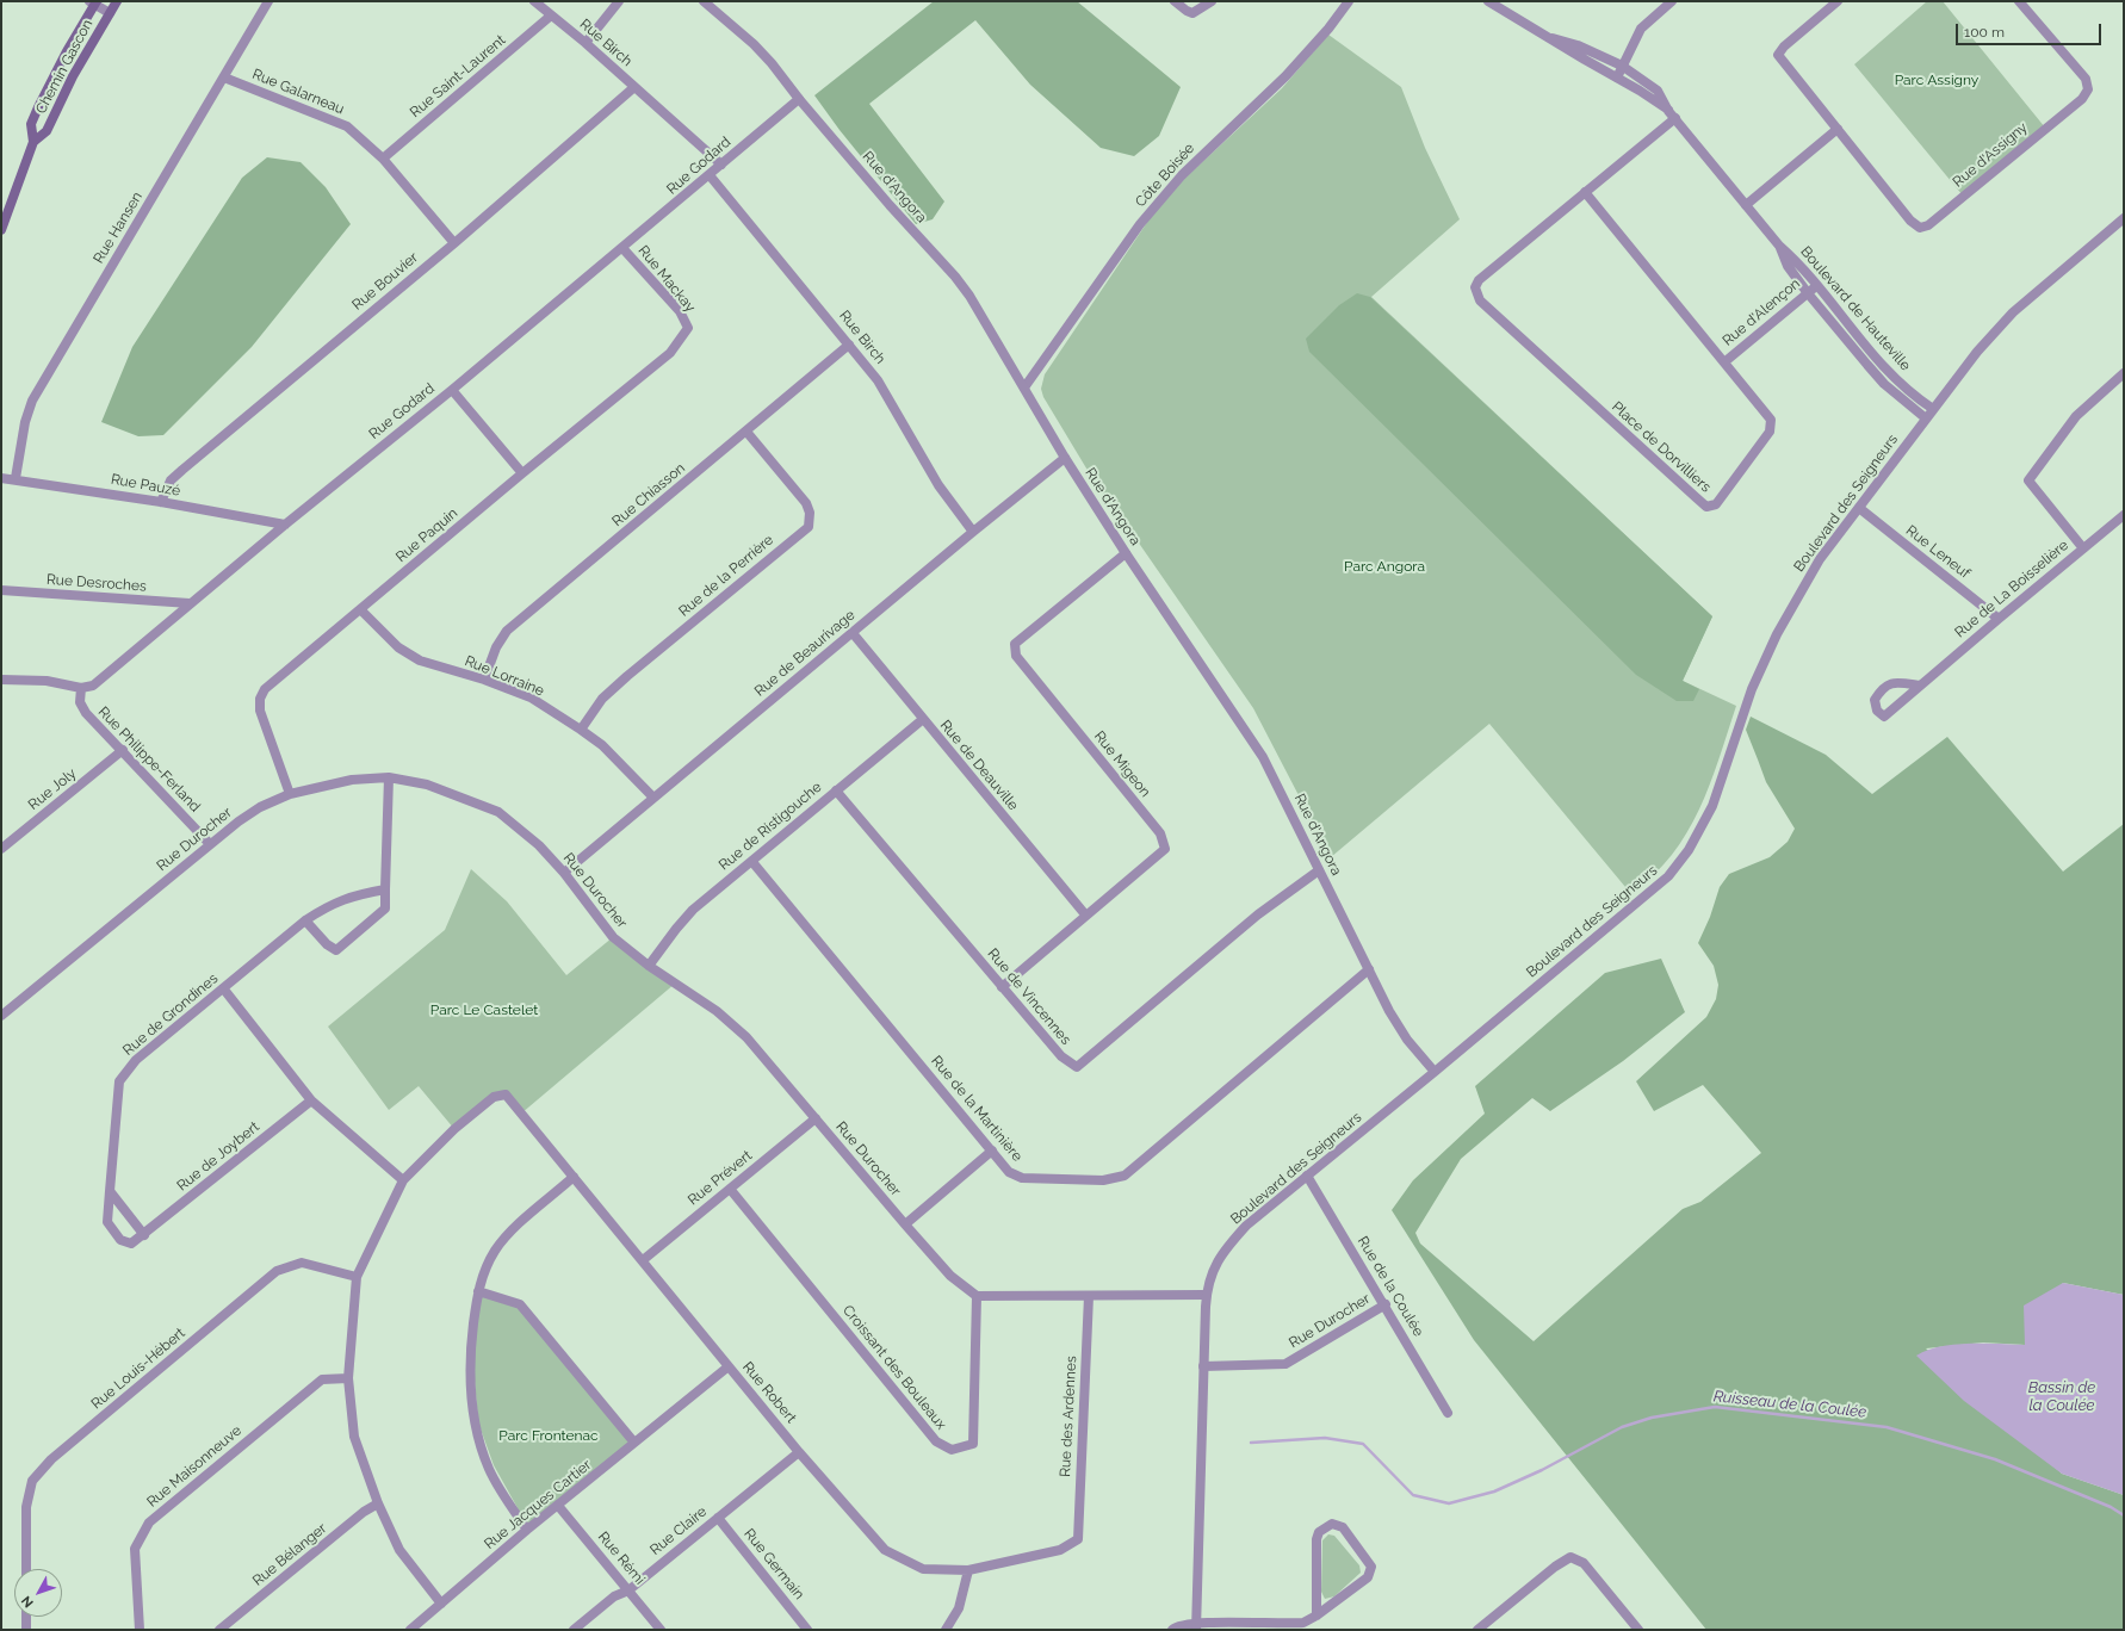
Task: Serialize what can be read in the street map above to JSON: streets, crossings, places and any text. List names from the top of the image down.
{
  "streets": {
    "main road": ["Chemin Gascon"],
    "street": [
      "Rue Birch",
      "Rue Saint-Laurent",
      "Rue Galarneau",
      "Rue d'Assigny",
      "Rue Godard",
      "Côte Boisée",
      "Rue d'Angora",
      "Rue Hansen",
      "Rue Mackay",
      "Rue Bouvier",
      "Boulevard de Hauteville",
      "Rue d'Alençon",
      "Place de Dorvilliers",
      "Rue Pauzé",
      "Rue Chiasson",
      "Boulevard des Seigneurs",
      "Rue Paquin",
      "Rue Leneuf",
      "Rue de la Perrière",
      "Rue Desroches",
      "Rue de La Boisselière",
      "Rue de Beaurivage",
      "Rue Lorraine",
      "Rue Philippe-Ferland",
      "Rue Migeon",
      "Rue de Deauville",
      "Rue Joly",
      "Rue de Ristigouche",
      "Rue Durocher",
      "Rue de Vincennes",
      "Rue de Grondines",
      "Rue de la Martinière",
      "Rue de Joybert",
      "Rue Prévert",
      "Rue de la Coulée",
      "Croissant des Bouleaux",
      "Rue Louis-Hébert",
      "Rue Robert",
      "Rue des Ardennes",
      "Rue Maisonneuve",
      "Rue Jacques Cartier",
      "Rue Claire",
      "Rue Bélanger",
      "Rue Rémi",
      "Rue Germain"
    ]
  },
  "crossings": [
    ["Rue Birch", "Rue Saint-Laurent"],
    ["Rue Birch", "Rue Godard"],
    ["Rue Birch", "Rue Bouvier"],
    ["Rue Birch", "Rue Chiasson"],
    ["Rue Birch", "Rue de Beaurivage"],
    ["Rue Saint-Laurent", "Rue Galarneau"],
    ["Rue Galarneau", "Rue Hansen"],
    ["Rue Galarneau", "Rue Bouvier"],
    ["Rue Godard", "Rue d'Angora"],
    ["Rue Godard", "Rue Mackay"],
    ["Rue Godard", "Rue Pauzé"],
    ["Rue Godard", "Rue Desroches"],
    ["Rue Godard", "Rue Philippe-Ferland"],
    ["Côte Boisée", "Rue d'Angora"],
    ["Rue d'Angora", "Boulevard des Seigneurs"],
    ["Rue d'Angora", "Rue de Beaurivage"],
    ["Rue d'Angora", "Rue Migeon"],
    ["Rue d'Angora", "Rue de Vincennes"],
    ["Rue d'Angora", "Rue de la Martinière"],
    ["Rue Hansen", "Rue Pauzé"],
    ["Rue Mackay", "Rue Paquin"],
    ["Rue Bouvier", "Rue Pauzé"],
    ["Boulevard de Hauteville", "Rue d'Alençon"],
    ["Boulevard de Hauteville", "Place de Dorvilliers"],
    ["Boulevard de Hauteville", "Boulevard des Seigneurs"],
    ["Rue d'Alençon", "Place de Dorvilliers"],
    ["Rue Chiasson", "Rue de la Perrière"],
    ["Rue Chiasson", "Rue Lorraine"],
    ["Boulevard des Seigneurs", "Rue Leneuf"],
    ["Boulevard des Seigneurs", "Rue Durocher"],
    ["Boulevard des Seigneurs", "Rue de la Coulée"],
    ["Rue Paquin", "Rue Lorraine"],
    ["Rue Paquin", "Rue Durocher"],
    ["Rue Leneuf", "Rue de La Boisselière"],
    ["Rue de la Perrière", "Rue Lorraine"],
    ["Rue de Beaurivage", "Rue Lorraine"],
    ["Rue de Beaurivage", "Rue de Deauville"],
    ["Rue de Beaurivage", "Rue Durocher"],
    ["Rue Philippe-Ferland", "Rue Joly"],
    ["Rue Philippe-Ferland", "Rue Durocher"],
    ["Rue Migeon", "Rue de Deauville"],
    ["Rue Migeon", "Rue de Vincennes"],
    ["Rue de Deauville", "Rue de Ristigouche"],
    ["Rue de Ristigouche", "Rue Durocher"],
    ["Rue de Ristigouche", "Rue de Vincennes"],
    ["Rue de Ristigouche", "Rue de la Martinière"],
    ["Rue Durocher", "Rue Prévert"],
    ["Rue Durocher", "Rue de la Coulée"],
    ["Rue Durocher", "Croissant des Bouleaux"],
    ["Rue de Grondines", "Rue de Joybert"],
    ["Rue Prévert", "Croissant des Bouleaux"],
    ["Rue Prévert", "Rue Robert"],
    ["Rue Robert", "Rue des Ardennes"],
    ["Rue Robert", "Rue Jacques Cartier"],
    ["Rue Robert", "Rue Claire"],
    ["Rue Jacques Cartier", "Rue Rémi"],
    ["Rue Claire", "Rue Rémi"],
    ["Rue Claire", "Rue Germain"]
  ],
  "water": ["Bassin de la Coulée", "Ruisseau de la Coulée"],
  "parks": [
    "Parc Assigny",
    "Parc Angora",
    "Parc Le Castelet",
    "Parc Frontenac"
  ],
  "scale_bar": "100 m",
  "north": "bottom left"
}
